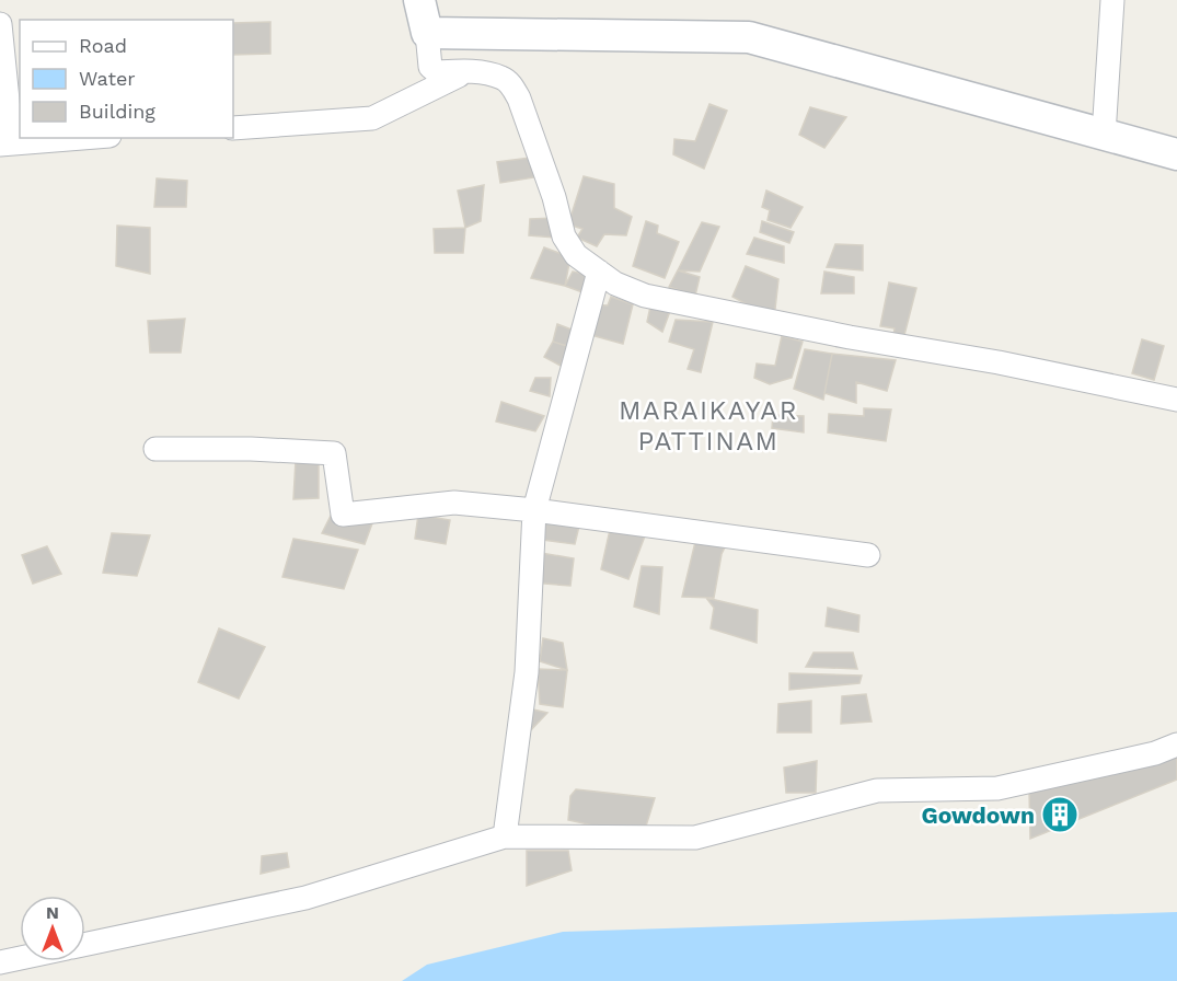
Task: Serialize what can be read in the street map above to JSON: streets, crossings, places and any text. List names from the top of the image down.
{
  "districts": ["MARAIKAYAR PATTINAM"],
  "places": {
    "building": ["Gowdown"]
  },
  "legend": ["Road", "Water", "Building"],
  "north": "top"
}
